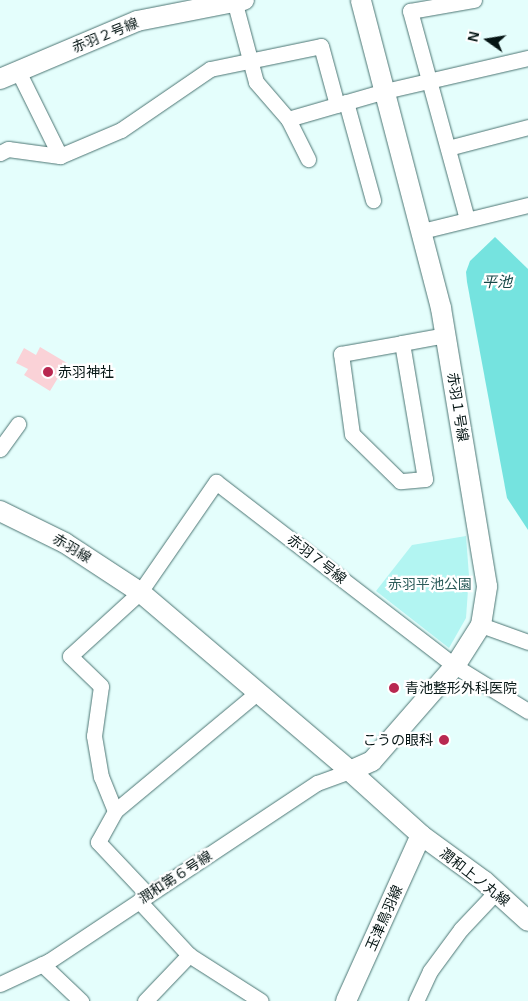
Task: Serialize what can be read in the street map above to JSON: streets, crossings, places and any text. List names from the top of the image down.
{
  "streets": {
    "street": [
      "赤羽２号線",
      "赤羽１号線",
      "赤羽線",
      "赤羽７号線",
      "潤和第６号線",
      "潤和上ノ丸線",
      "玉津鳥羽線"
    ]
  },
  "crossings": [
    ["赤羽１号線", "赤羽７号線"],
    ["赤羽１号線", "潤和第６号線"],
    ["赤羽１号線", "潤和上ノ丸線"],
    ["赤羽線", "赤羽７号線"],
    ["赤羽線", "潤和上ノ丸線"],
    ["潤和第６号線", "潤和上ノ丸線"],
    ["潤和上ノ丸線", "玉津鳥羽線"]
  ],
  "water": ["平池"],
  "parks": ["赤羽平池公園"],
  "places": ["赤羽神社", "青池整形外科医院", "こうの眼科"],
  "north": "left"
}
